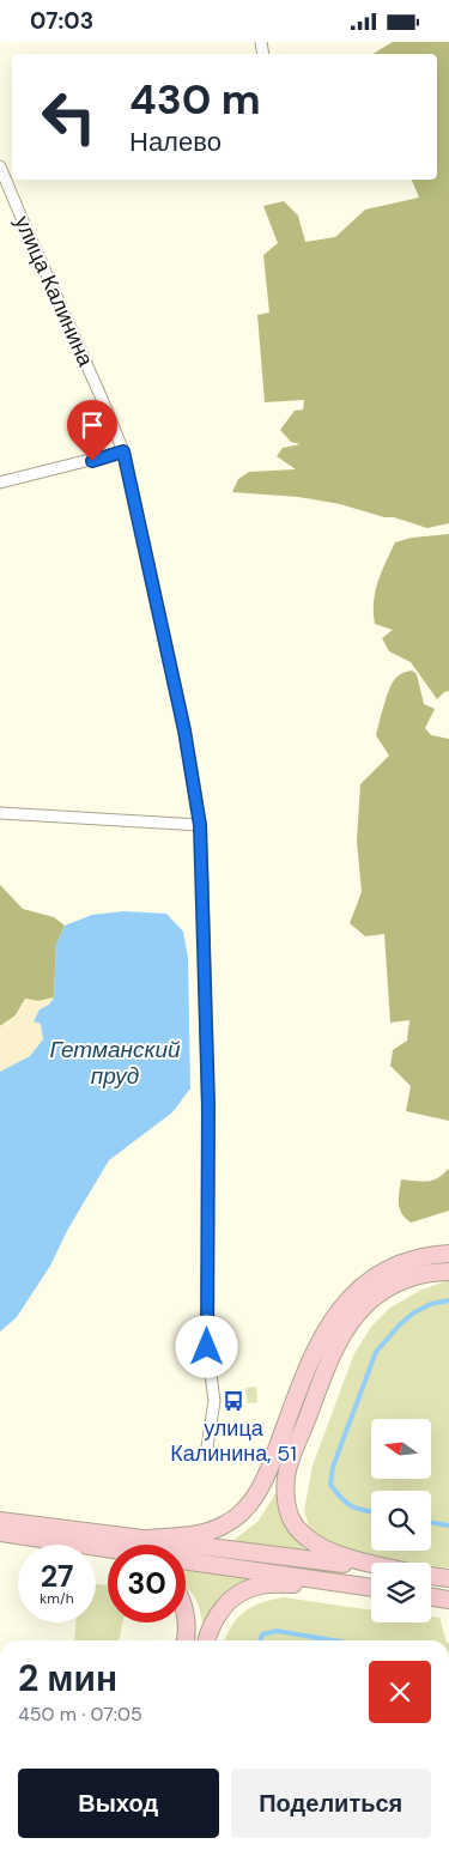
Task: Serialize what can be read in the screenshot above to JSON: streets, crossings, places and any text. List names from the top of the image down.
{
  "streets": {
    "street": ["улица Калинина"]
  },
  "water": ["Гетманский пруд"],
  "places": {
    "bus stop": ["улица Калинина, 51"]
  },
  "north": "left",
  "page": {
    "status": "07:03",
    "turn": ["430 m", "Налево"],
    "speed": "27 km/h",
    "limit": "30",
    "heading": ["2 мин", "450 m · 07:05"],
    "buttons": ["Выход", "Поделиться"]
  }
}
